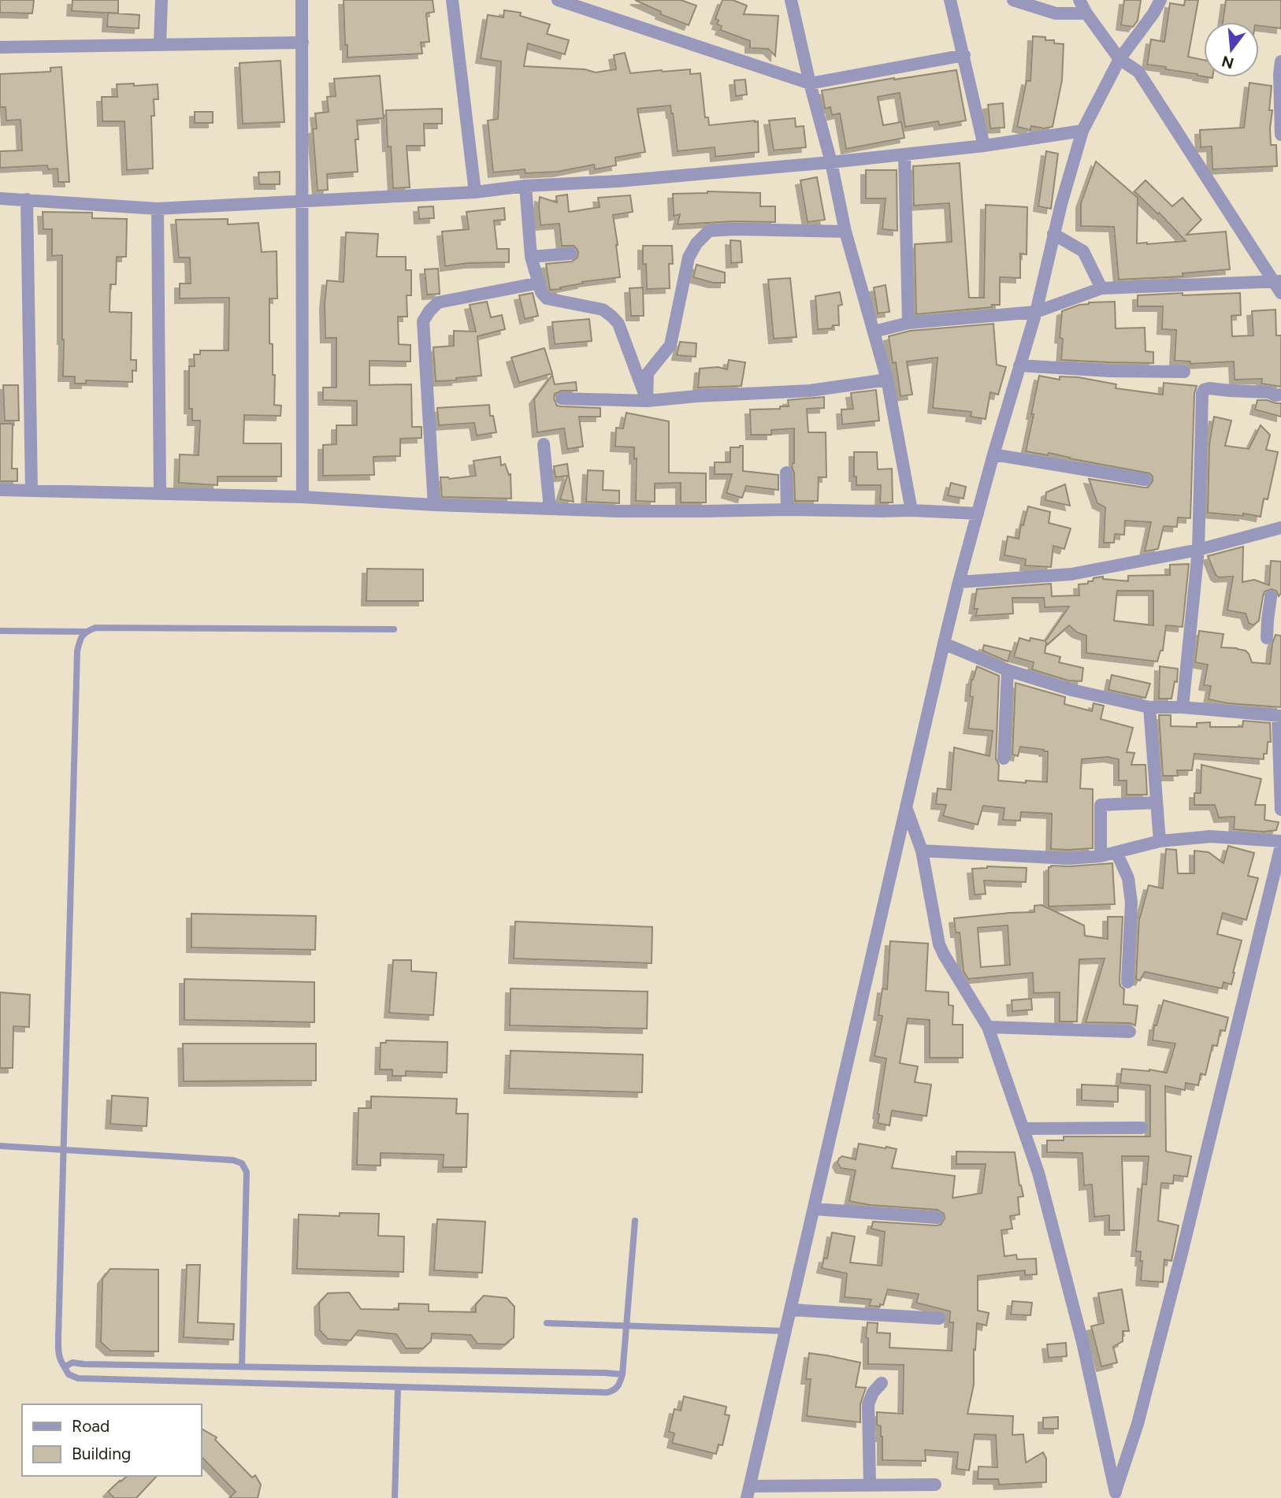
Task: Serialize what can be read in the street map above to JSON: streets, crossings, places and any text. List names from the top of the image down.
{
  "legend": ["Road", "Building"],
  "north": "bottom"
}
